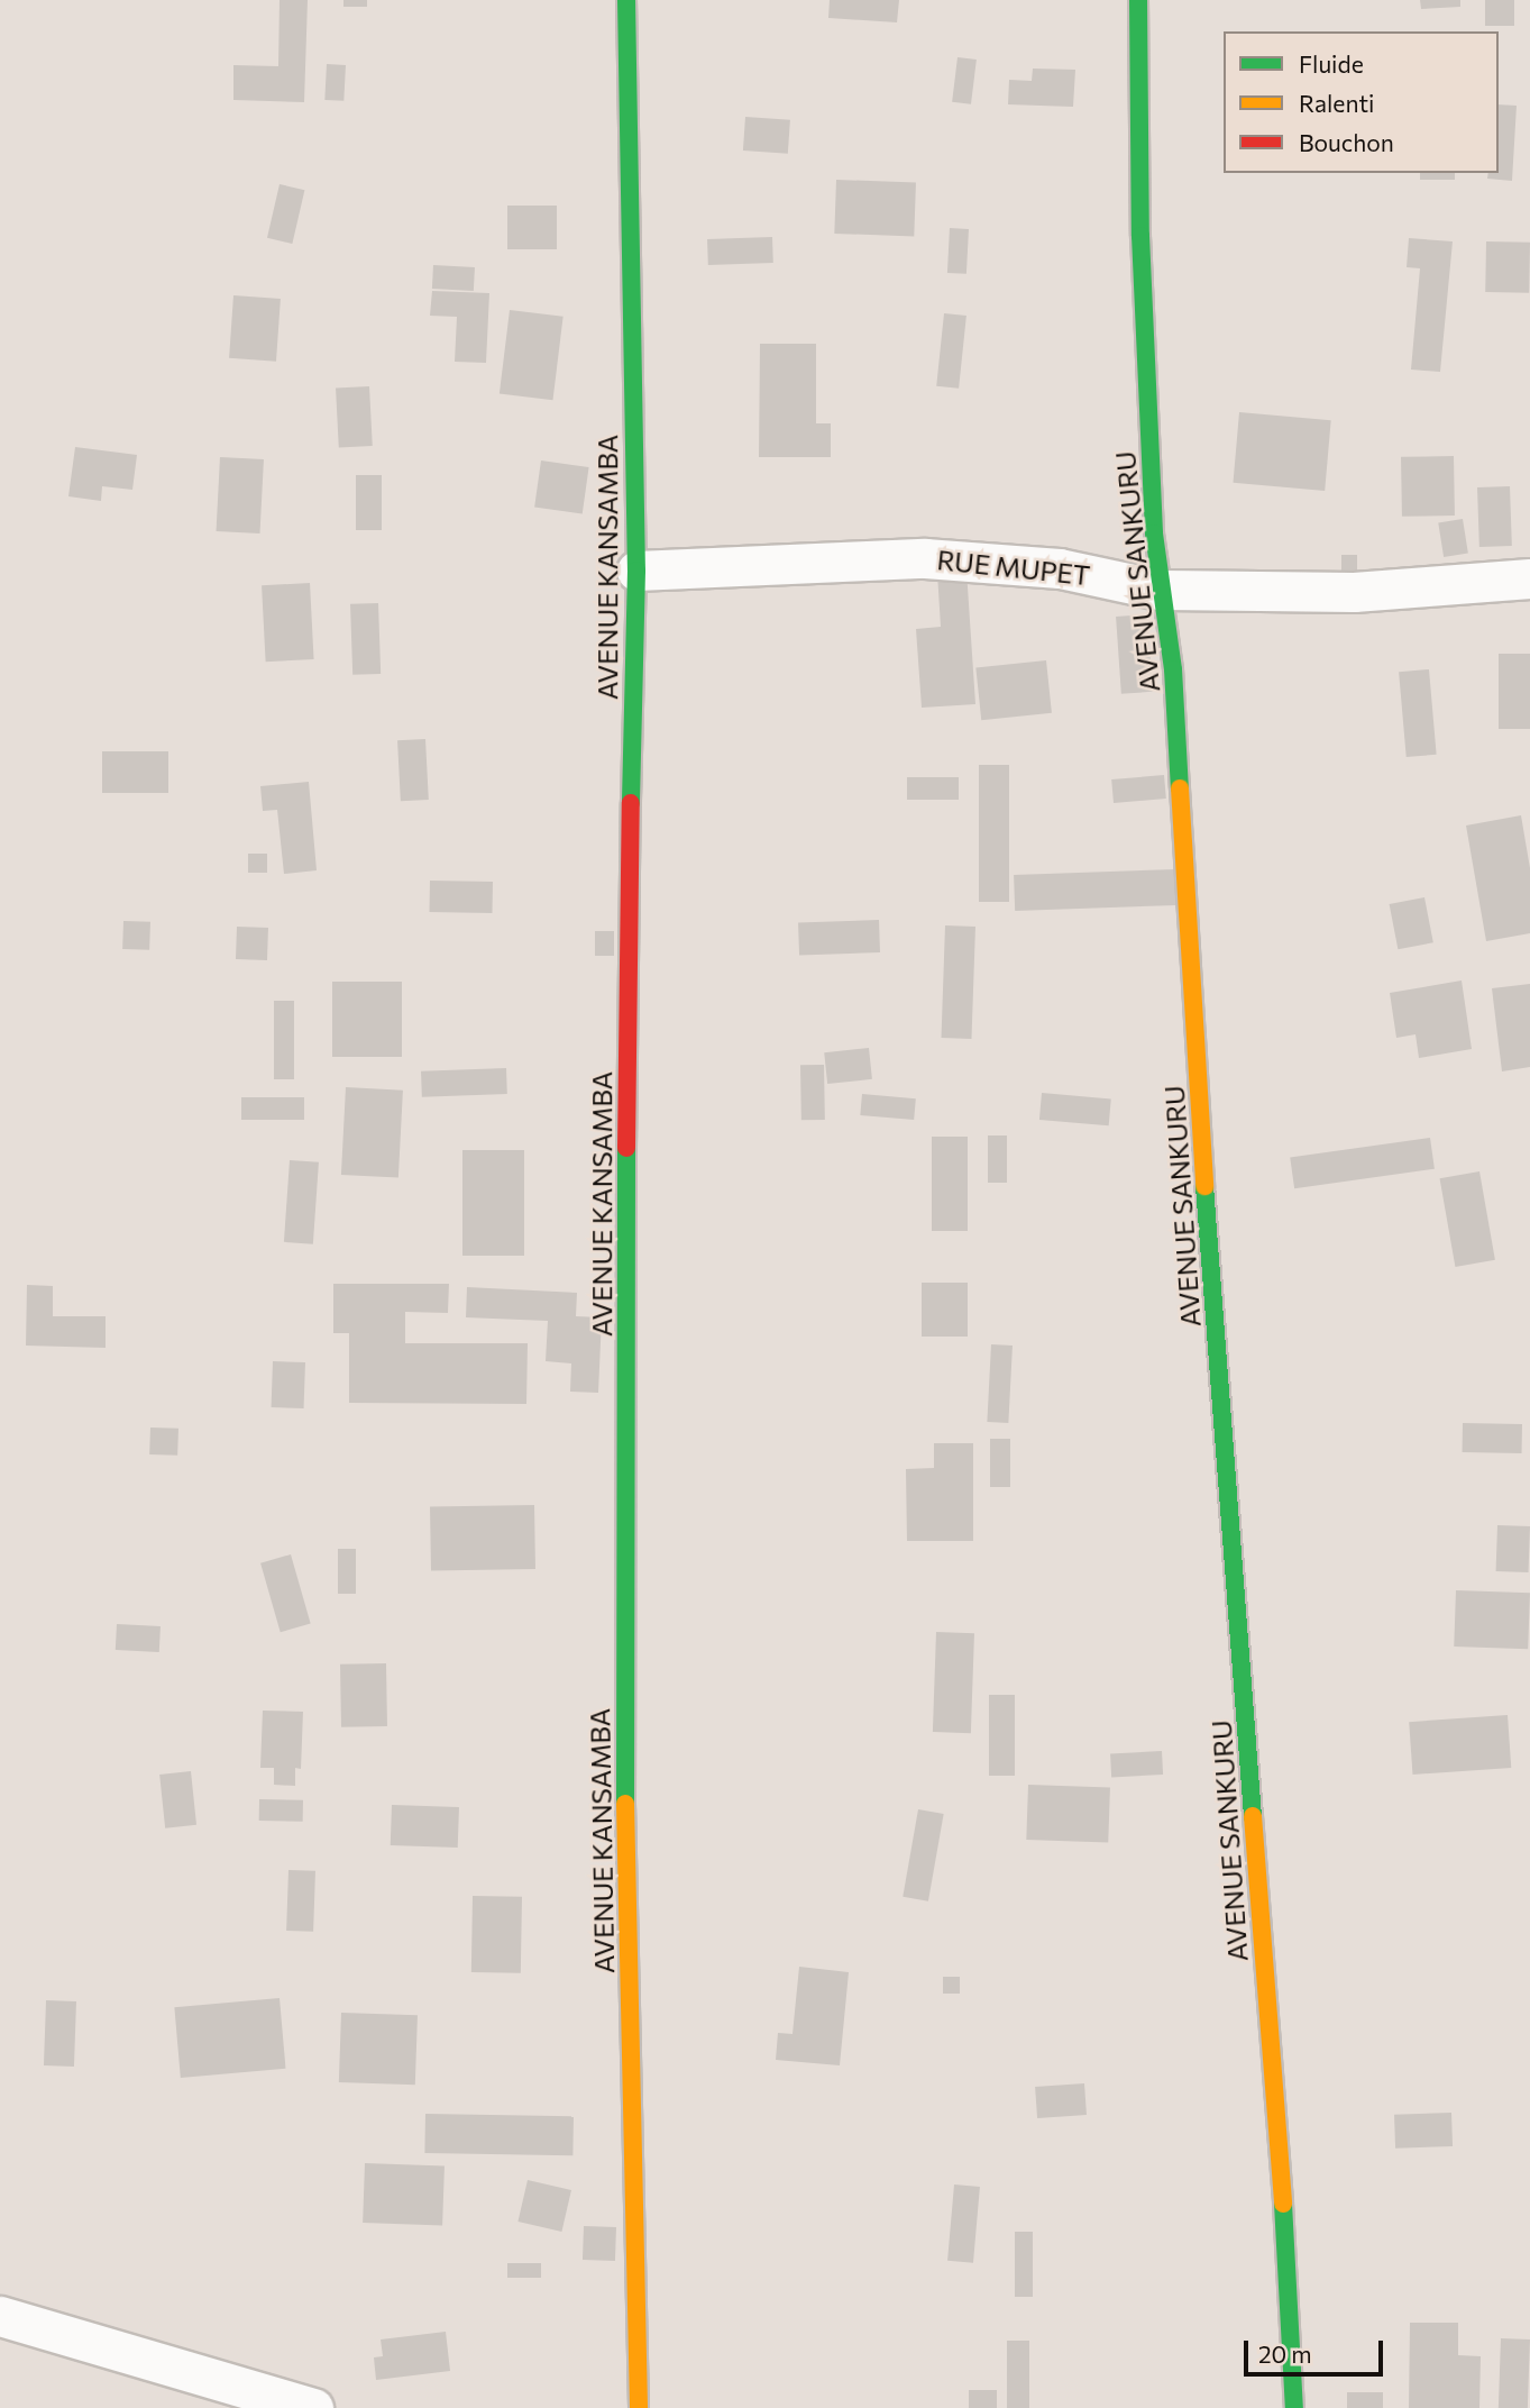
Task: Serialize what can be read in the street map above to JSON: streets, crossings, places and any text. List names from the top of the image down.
{
  "streets": {
    "street": ["AVENUE KANSAMBA", "RUE MUPET", "AVENUE SANKURU"]
  },
  "crossings": [
    ["AVENUE KANSAMBA", "RUE MUPET"],
    ["RUE MUPET", "AVENUE SANKURU"]
  ],
  "legend": ["Fluide", "Ralenti", "Bouchon"],
  "scale_bar": "20 m"
}
